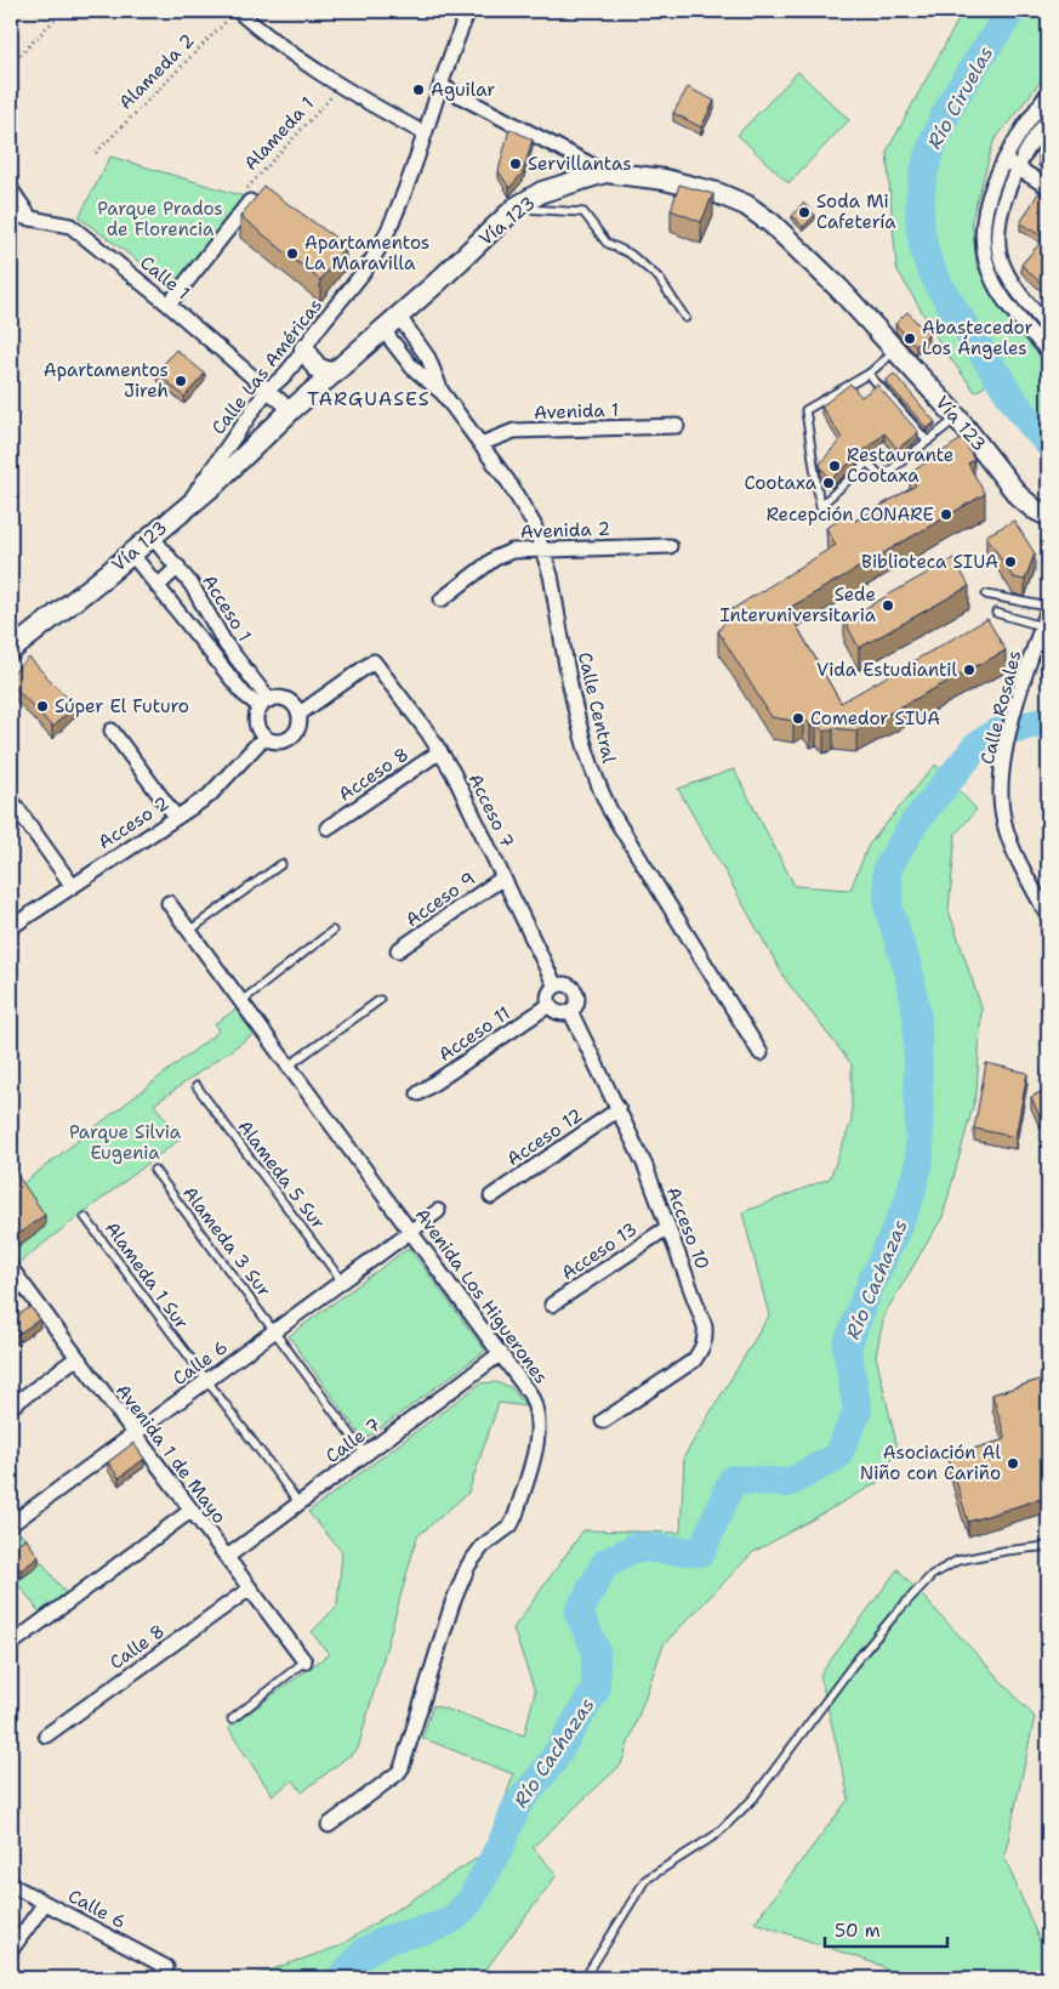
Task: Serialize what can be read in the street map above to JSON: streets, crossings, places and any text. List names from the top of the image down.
{
  "streets": {
    "main road": ["Vía 123"],
    "street": [
      "Calle 1",
      "Calle Las Américas",
      "Avenida 1",
      "Avenida 2",
      "Acceso 1",
      "Calle Central",
      "Calle Rosales",
      "Acceso 8",
      "Acceso 7",
      "Acceso 2",
      "Acceso 9",
      "Acceso 11",
      "Acceso 12",
      "Acceso 10",
      "Acceso 13",
      "Avenida Los Higuerones",
      "Calle 6",
      "Calle 7",
      "Avenida 1 de Mayo",
      "Calle 8"
    ],
    "lane": ["Alameda 5 Sur", "Alameda 3 Sur", "Alameda 1 Sur"],
    "path": ["Alameda 2", "Alameda 1"]
  },
  "crossings": [
    ["Vía 123", "Calle 1"],
    ["Vía 123", "Calle Las Américas"],
    ["Vía 123", "Acceso 1"],
    ["Vía 123", "Calle Central"],
    ["Calle 1", "Calle Las Américas"],
    ["Avenida 1", "Calle Central"],
    ["Avenida 2", "Calle Central"],
    ["Acceso 1", "Acceso 7"],
    ["Acceso 1", "Acceso 2"],
    ["Acceso 8", "Acceso 7"],
    ["Acceso 7", "Acceso 2"],
    ["Acceso 7", "Acceso 9"],
    ["Acceso 7", "Acceso 11"],
    ["Acceso 7", "Acceso 10"],
    ["Acceso 11", "Acceso 10"],
    ["Acceso 12", "Acceso 10"],
    ["Alameda 5 Sur", "Calle 6"],
    ["Acceso 10", "Acceso 13"],
    ["Alameda 3 Sur", "Calle 6"],
    ["Alameda 3 Sur", "Calle 7"],
    ["Alameda 1 Sur", "Calle 6"],
    ["Alameda 1 Sur", "Calle 7"],
    ["Avenida Los Higuerones", "Calle 6"],
    ["Avenida Los Higuerones", "Calle 7"],
    ["Calle 6", "Avenida 1 de Mayo"],
    ["Calle 7", "Avenida 1 de Mayo"],
    ["Avenida 1 de Mayo", "Calle 8"]
  ],
  "districts": ["TARGUASES"],
  "water": ["Río Ciruelas", "Río Cachazas"],
  "parks": ["Parque Prados de Florencia", "Parque Silvia Eugenia"],
  "places": [
    "Aguilar",
    "Servillantas",
    "Soda Mi Cafetería",
    "Apartamentos La Maravilla",
    "Abastecedor Los Ángeles",
    "Apartamentos Jireh",
    "Restaurante Cootaxa",
    "Cootaxa",
    "Recepción CONARE",
    "Biblioteca SIUA",
    "Sede Interuniversitaria",
    "Vida Estudiantil",
    "Súper El Futuro",
    "Comedor SIUA",
    "Asociación Al Niño con Cariño"
  ],
  "scale_bar": "50 m"
}
